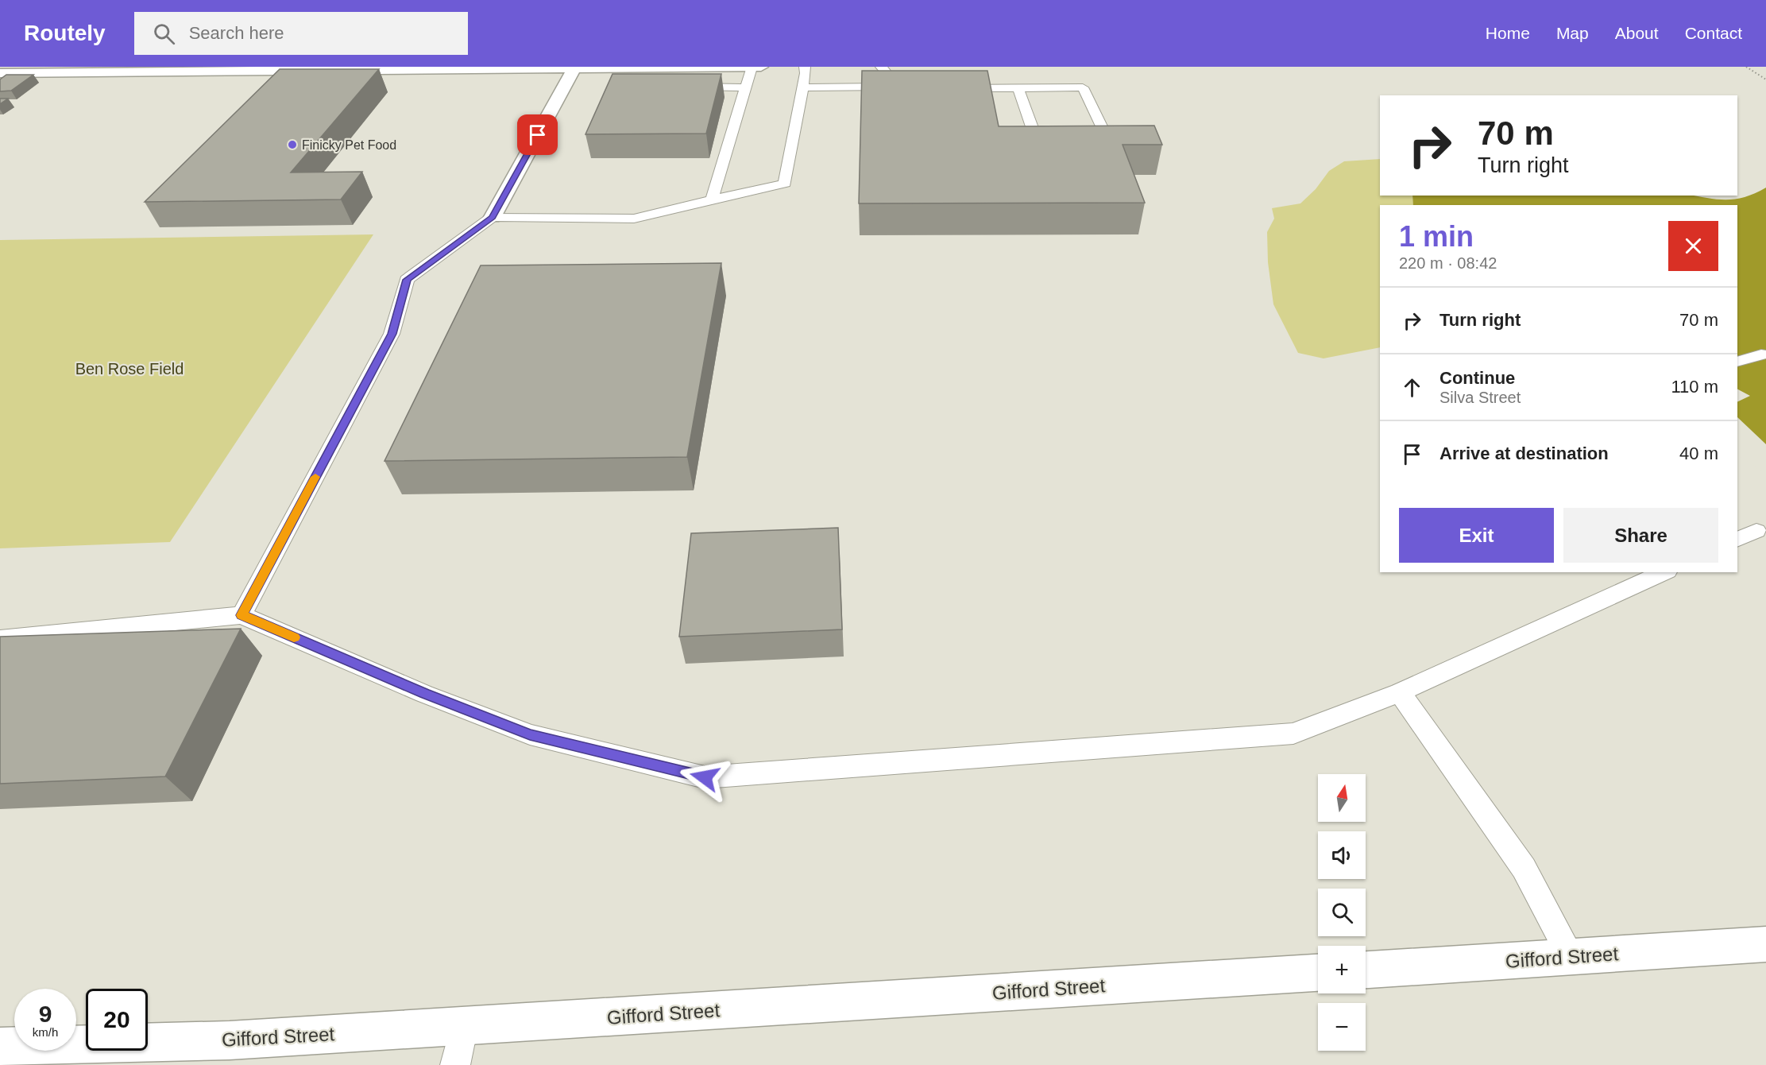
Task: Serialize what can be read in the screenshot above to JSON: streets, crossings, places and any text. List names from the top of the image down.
{
  "streets": {
    "street": ["Gifford Street"]
  },
  "parks": ["Ben Rose Field"],
  "places": ["Finicky Pet Food"],
  "north": "top",
  "page": {
    "header": "Routely",
    "search": "Search here",
    "nav": [
      "Home",
      "Map",
      "About",
      "Contact"
    ],
    "turn": ["70 m", "Turn right"],
    "heading": ["1 min", "220 m · 08:42"],
    "list": [
      {
        "name": "Turn right",
        "value": "70 m"
      },
      {
        "name": "Continue",
        "note": "Silva Street",
        "value": "110 m"
      },
      {
        "name": "Arrive at destination",
        "value": "40 m"
      }
    ],
    "buttons": ["Exit", "Share"],
    "map_buttons": ["+", "−"],
    "speed": "9 km/h",
    "limit": "20"
  }
}
